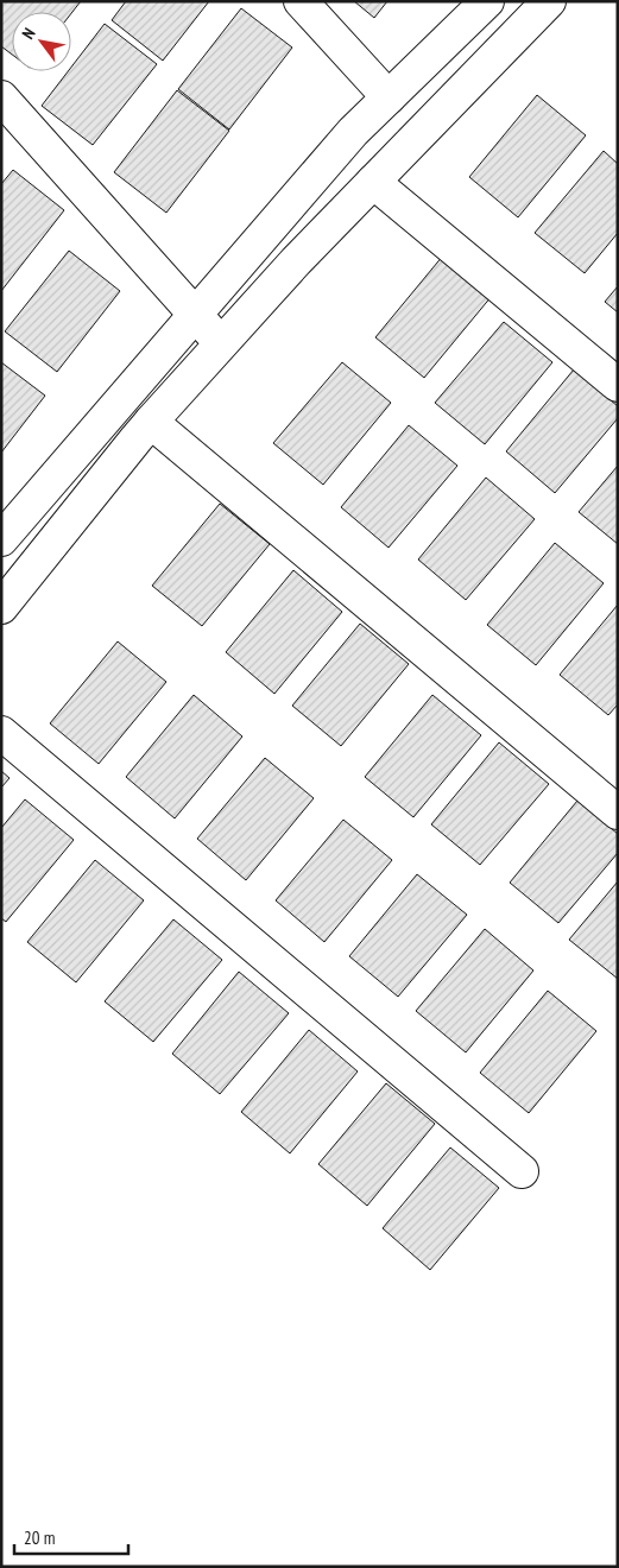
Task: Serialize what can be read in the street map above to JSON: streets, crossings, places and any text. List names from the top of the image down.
{
  "scale_bar": "20 m",
  "north": "top left"
}
